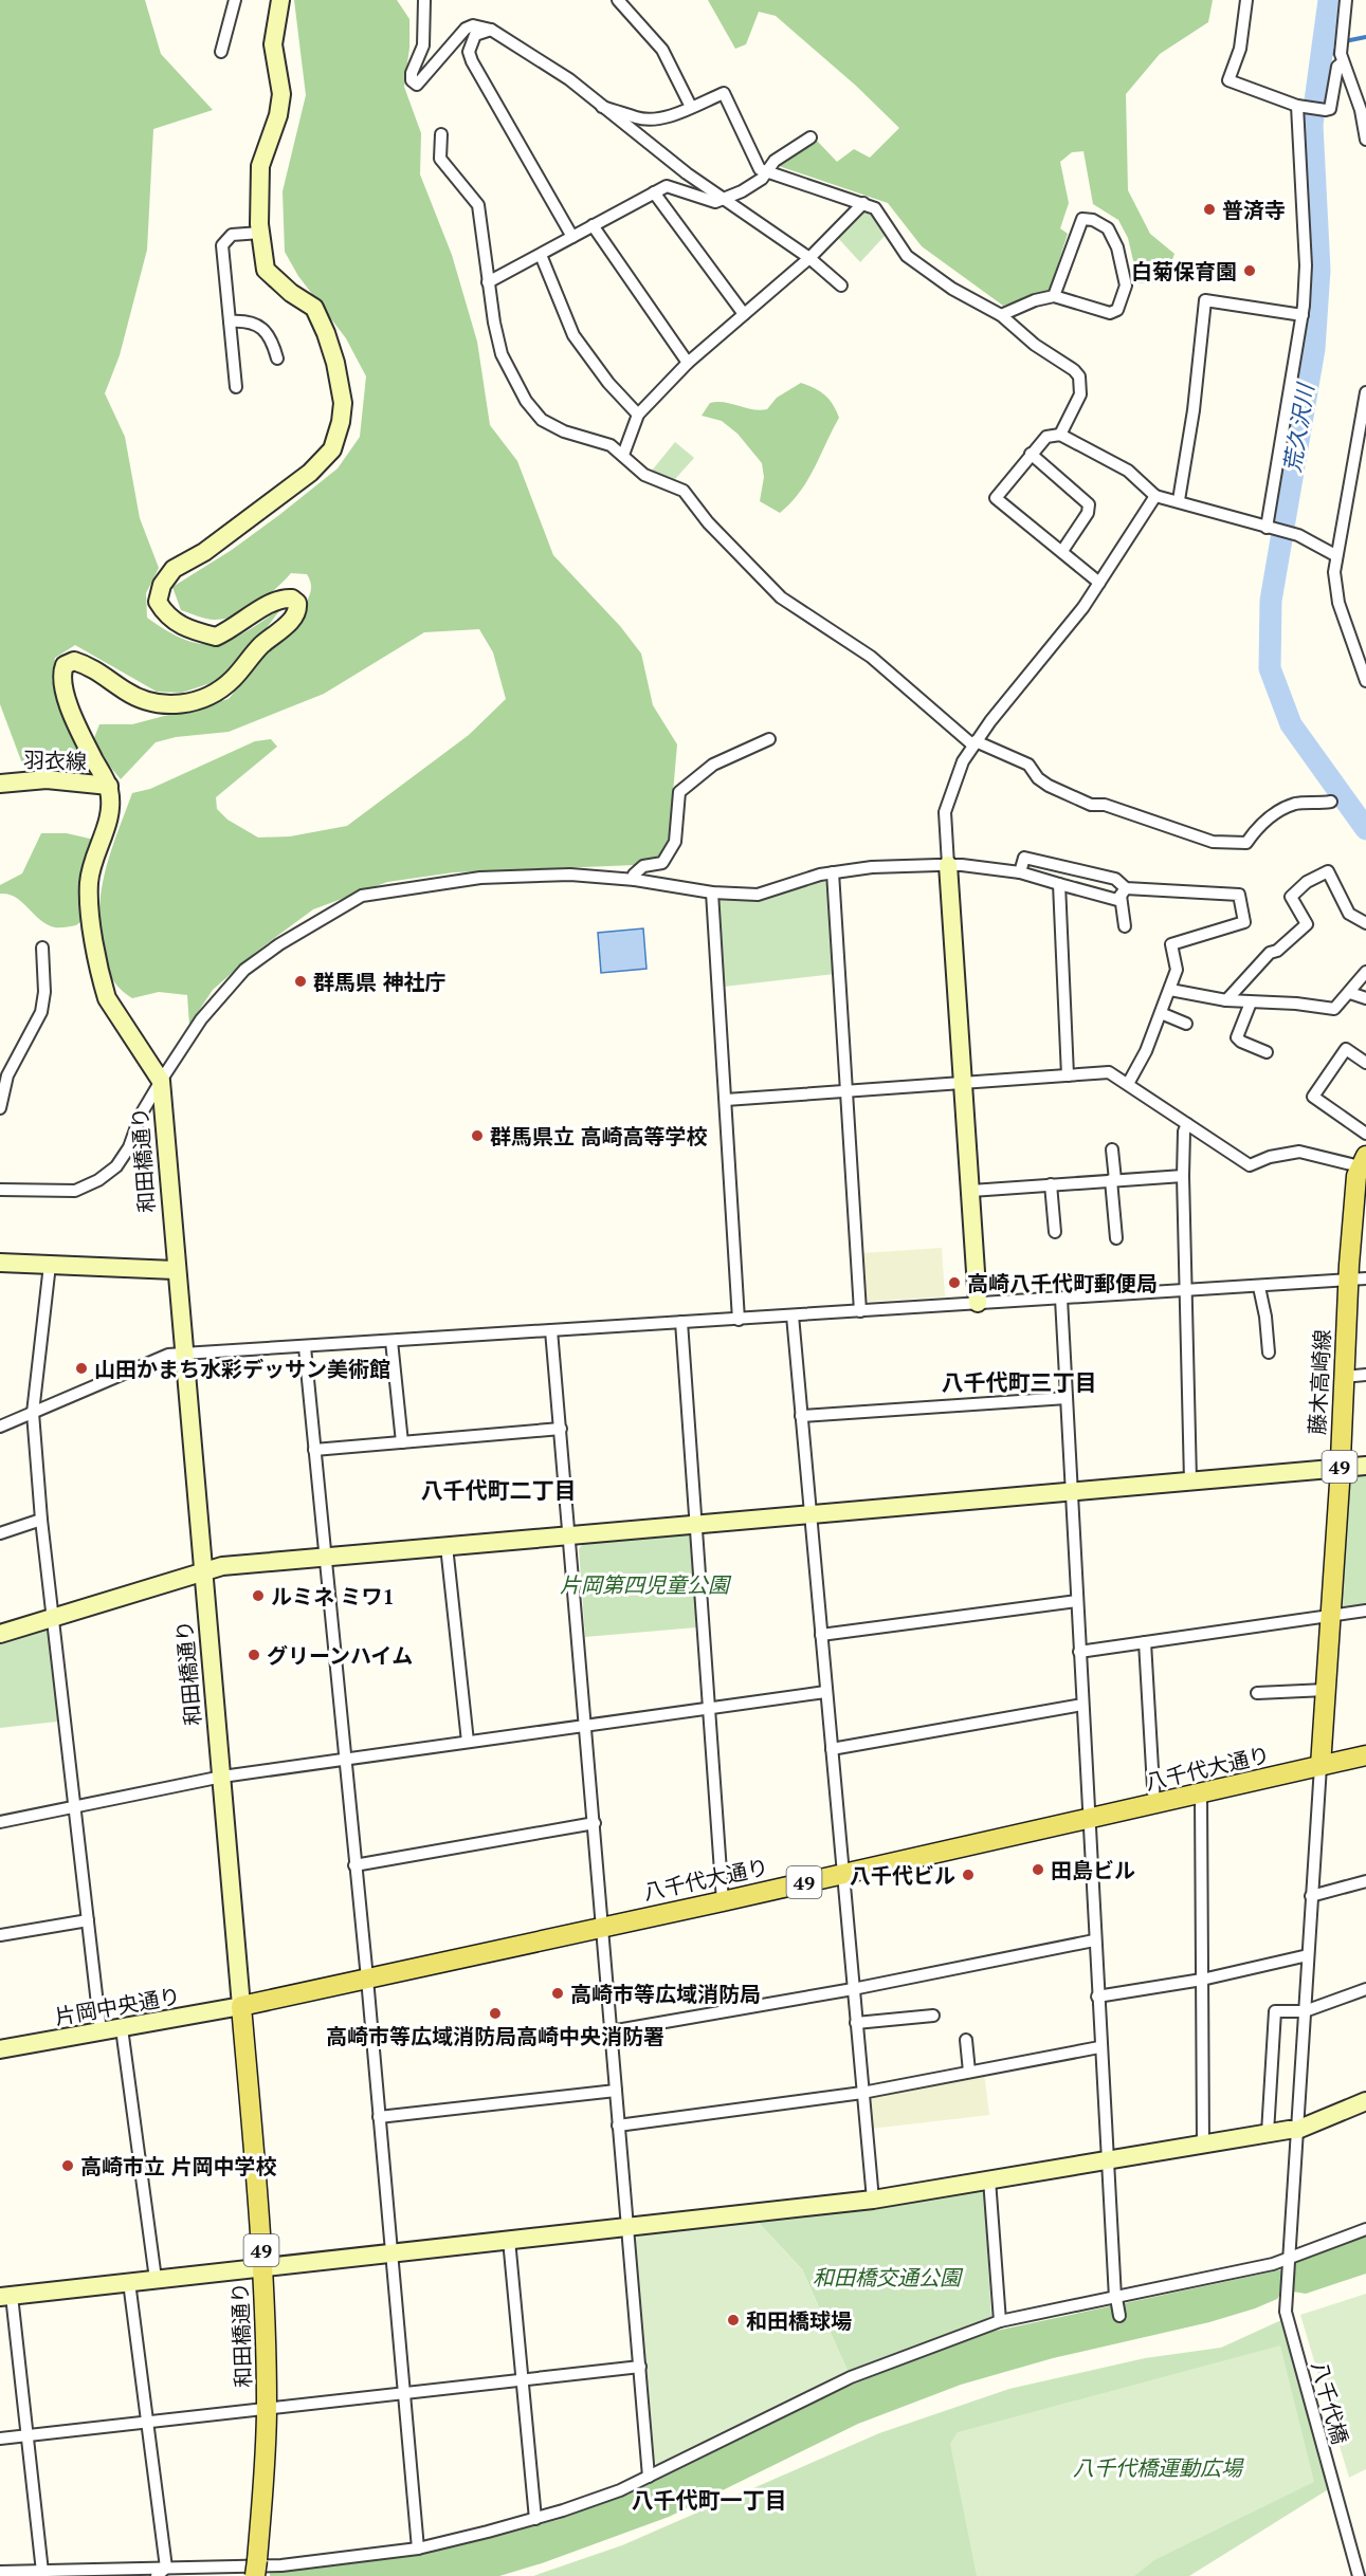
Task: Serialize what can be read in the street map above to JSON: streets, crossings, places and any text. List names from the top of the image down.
{
  "streets": {
    "main road": [
      "和田橋通り",
      "藤木高崎線",
      "49",
      "八千代大通り"
    ],
    "street": ["羽衣線", "片岡中央通り", "八千代橋"]
  },
  "crossings": [
    ["羽衣線", "和田橋通り"],
    ["和田橋通り", "八千代大通り"],
    ["和田橋通り", "片岡中央通り"],
    ["藤木高崎線", "八千代大通り"],
    ["藤木高崎線", "八千代橋"],
    ["八千代大通り", "片岡中央通り"],
    ["八千代大通り", "八千代橋"]
  ],
  "districts": ["八千代町三丁目", "八千代町二丁目", "八千代町一丁目"],
  "water": ["荒久沢川"],
  "parks": ["片岡第四児童公園", "和田橋交通公園", "八千代橋運動広場"],
  "places": [
    "普済寺",
    "白菊保育園",
    "群馬県 神社庁",
    "群馬県立 高崎高等学校",
    "高崎八千代町郵便局",
    "山田かまち水彩デッサン美術館",
    "ルミネ ミワ1",
    "グリーンハイム",
    "田島ビル",
    "八千代ビル",
    "高崎市等広域消防局",
    "高崎市等広域消防局高崎中央消防署",
    "高崎市立 片岡中学校",
    "和田橋球場"
  ]
}
